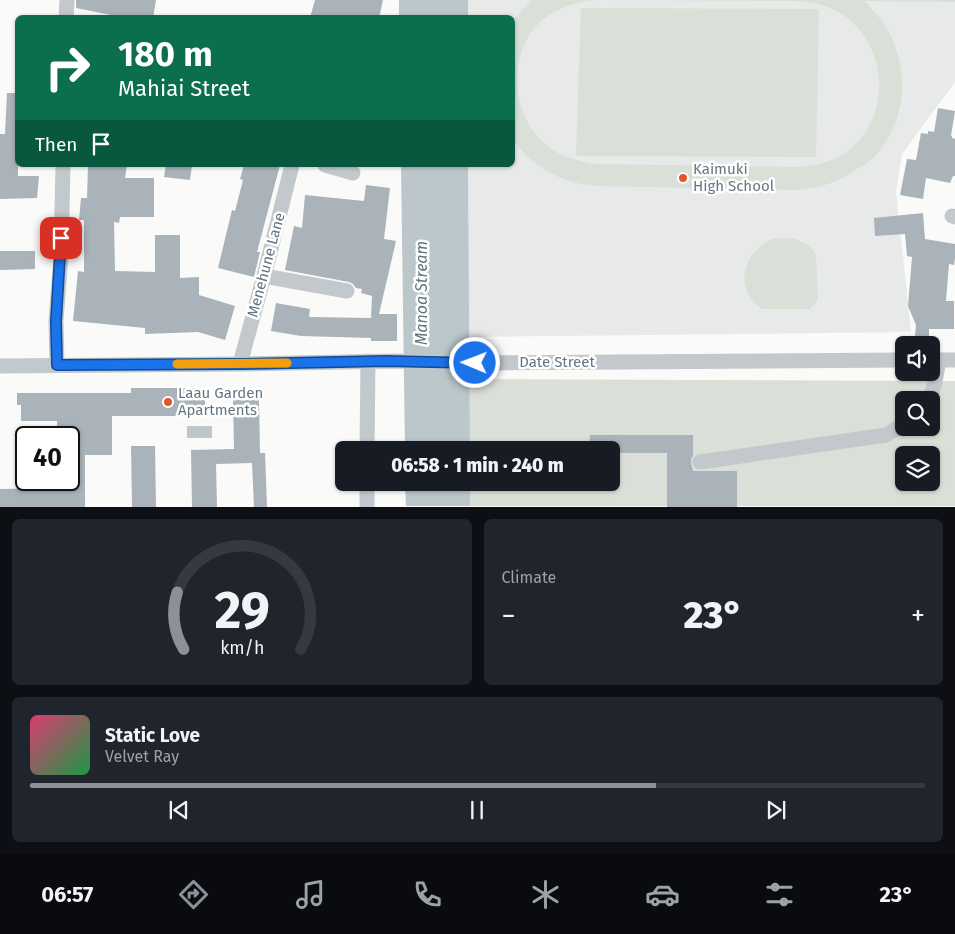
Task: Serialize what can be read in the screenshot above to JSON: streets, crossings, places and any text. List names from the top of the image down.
{
  "streets": {
    "street": ["Menehune Lane", "Date Street"]
  },
  "crossings": [
    ["Menehune Lane", "Date Street"]
  ],
  "water": ["Manoa Stream"],
  "places": ["Kaimuki High School", "Laau Garden Apartments"],
  "page": {
    "turn": ["180 m", "Mahiai Street"],
    "then": "Then",
    "limit": "40",
    "trip": "06:58 · 1 min · 240 m",
    "tile": "Climate",
    "heat": ["−", "23°", "+"],
    "song": ["Static Love", "Velvet Ray"],
    "tabs": ["06:57", "23°"],
    "gauge": ["29", "km/h"]
  }
}
